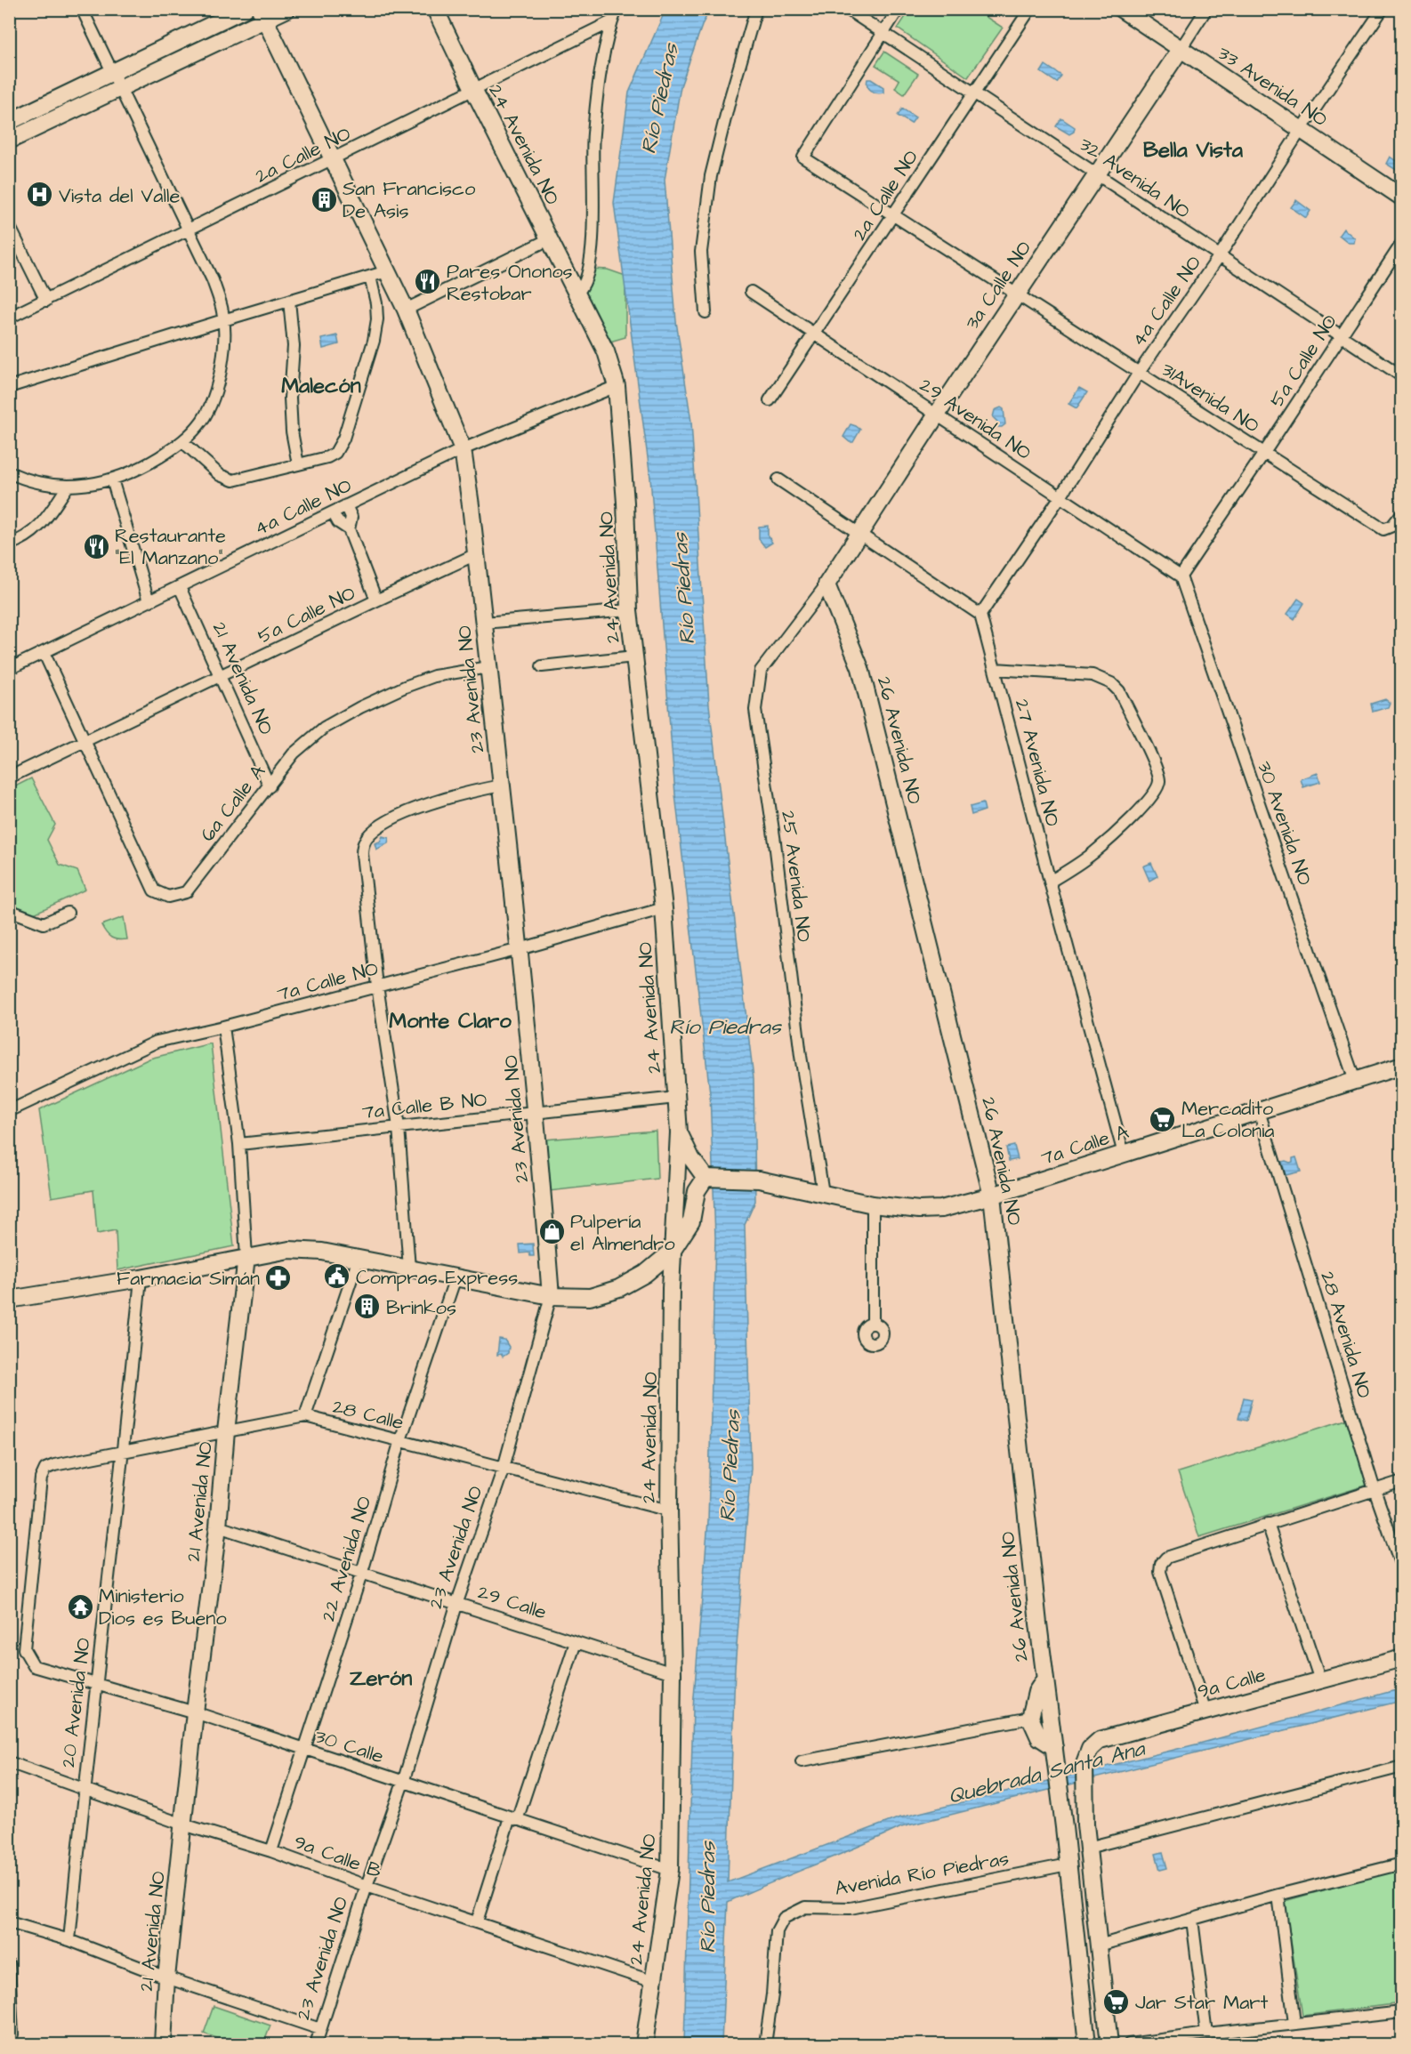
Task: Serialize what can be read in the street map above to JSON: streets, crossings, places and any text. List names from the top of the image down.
{
  "streets": {
    "street": [
      "33 Avenida NO",
      "24 Avenida NO",
      "2a Calle NO",
      "32 Avenida NO",
      "3a Calle NO",
      "4a Calle NO",
      "5a Calle NO",
      "31Avenida NO",
      "29 Avenida NO",
      "21 Avenida NO",
      "23 Avenida NO",
      "26 Avenida NO",
      "27 Avenida NO",
      "6a Calle A",
      "30 Avenida NO",
      "25 Avenida NO",
      "7a Calle NO",
      "7a Calle B NO",
      "7a Calle A",
      "28 Avenida NO",
      "28 Calle",
      "22 Avenida NO",
      "29 Calle",
      "9a Calle",
      "20 Avenida NO",
      "30 Calle",
      "9a Calle B",
      "Avenida Río Piedras"
    ]
  },
  "crossings": [
    ["33 Avenida NO", "3a Calle NO"],
    ["33 Avenida NO", "4a Calle NO"],
    ["24 Avenida NO", "2a Calle NO"],
    ["24 Avenida NO", "4a Calle NO"],
    ["24 Avenida NO", "7a Calle NO"],
    ["24 Avenida NO", "7a Calle B NO"],
    ["24 Avenida NO", "28 Calle"],
    ["24 Avenida NO", "29 Calle"],
    ["24 Avenida NO", "30 Calle"],
    ["24 Avenida NO", "9a Calle B"],
    ["2a Calle NO", "32 Avenida NO"],
    ["2a Calle NO", "31Avenida NO"],
    ["2a Calle NO", "29 Avenida NO"],
    ["2a Calle NO", "23 Avenida NO"],
    ["32 Avenida NO", "3a Calle NO"],
    ["32 Avenida NO", "4a Calle NO"],
    ["32 Avenida NO", "5a Calle NO"],
    ["32 Avenida NO", "31Avenida NO"],
    ["3a Calle NO", "31Avenida NO"],
    ["3a Calle NO", "29 Avenida NO"],
    ["3a Calle NO", "26 Avenida NO"],
    ["3a Calle NO", "25 Avenida NO"],
    ["4a Calle NO", "31Avenida NO"],
    ["4a Calle NO", "29 Avenida NO"],
    ["4a Calle NO", "21 Avenida NO"],
    ["4a Calle NO", "23 Avenida NO"],
    ["4a Calle NO", "27 Avenida NO"],
    ["5a Calle NO", "31Avenida NO"],
    ["5a Calle NO", "29 Avenida NO"],
    ["5a Calle NO", "21 Avenida NO"],
    ["5a Calle NO", "23 Avenida NO"],
    ["5a Calle NO", "6a Calle A"],
    ["5a Calle NO", "30 Avenida NO"],
    ["29 Avenida NO", "30 Avenida NO"],
    ["21 Avenida NO", "6a Calle A"],
    ["21 Avenida NO", "7a Calle NO"],
    ["21 Avenida NO", "7a Calle B NO"],
    ["21 Avenida NO", "28 Calle"],
    ["21 Avenida NO", "29 Calle"],
    ["21 Avenida NO", "30 Calle"],
    ["21 Avenida NO", "9a Calle B"],
    ["23 Avenida NO", "6a Calle A"],
    ["23 Avenida NO", "7a Calle NO"],
    ["23 Avenida NO", "7a Calle B NO"],
    ["23 Avenida NO", "28 Calle"],
    ["23 Avenida NO", "29 Calle"],
    ["23 Avenida NO", "30 Calle"],
    ["23 Avenida NO", "9a Calle B"],
    ["26 Avenida NO", "25 Avenida NO"],
    ["26 Avenida NO", "7a Calle A"],
    ["26 Avenida NO", "Avenida Río Piedras"],
    ["27 Avenida NO", "7a Calle A"],
    ["30 Avenida NO", "7a Calle A"],
    ["25 Avenida NO", "7a Calle A"],
    ["7a Calle A", "28 Avenida NO"],
    ["28 Calle", "22 Avenida NO"],
    ["28 Calle", "20 Avenida NO"],
    ["28 Calle", "30 Calle"],
    ["22 Avenida NO", "29 Calle"],
    ["22 Avenida NO", "30 Calle"],
    ["22 Avenida NO", "9a Calle B"],
    ["20 Avenida NO", "30 Calle"],
    ["20 Avenida NO", "9a Calle B"]
  ],
  "districts": [
    "Bella Vista",
    "Malecón",
    "Monte Claro",
    "Zerón"
  ],
  "water": ["Río Piedras", "Quebrada Santa Ana"],
  "places": {
    "hospital": ["Vista del Valle"],
    "building": ["San Francisco De Asis", "Brinkos"],
    "restaurant": ["Pares Ononos Restobar", "Restaurante \"El Manzano\""],
    "supermarket": ["Mercadito La Colonia", "Jar Star Mart"],
    "shop": ["Pulpería el Almendro"],
    "public building": ["Compras Express"],
    "pharmacy": ["Farmacia Simán"],
    "temple": ["Ministerio Dios es Bueno"]
  }
}
